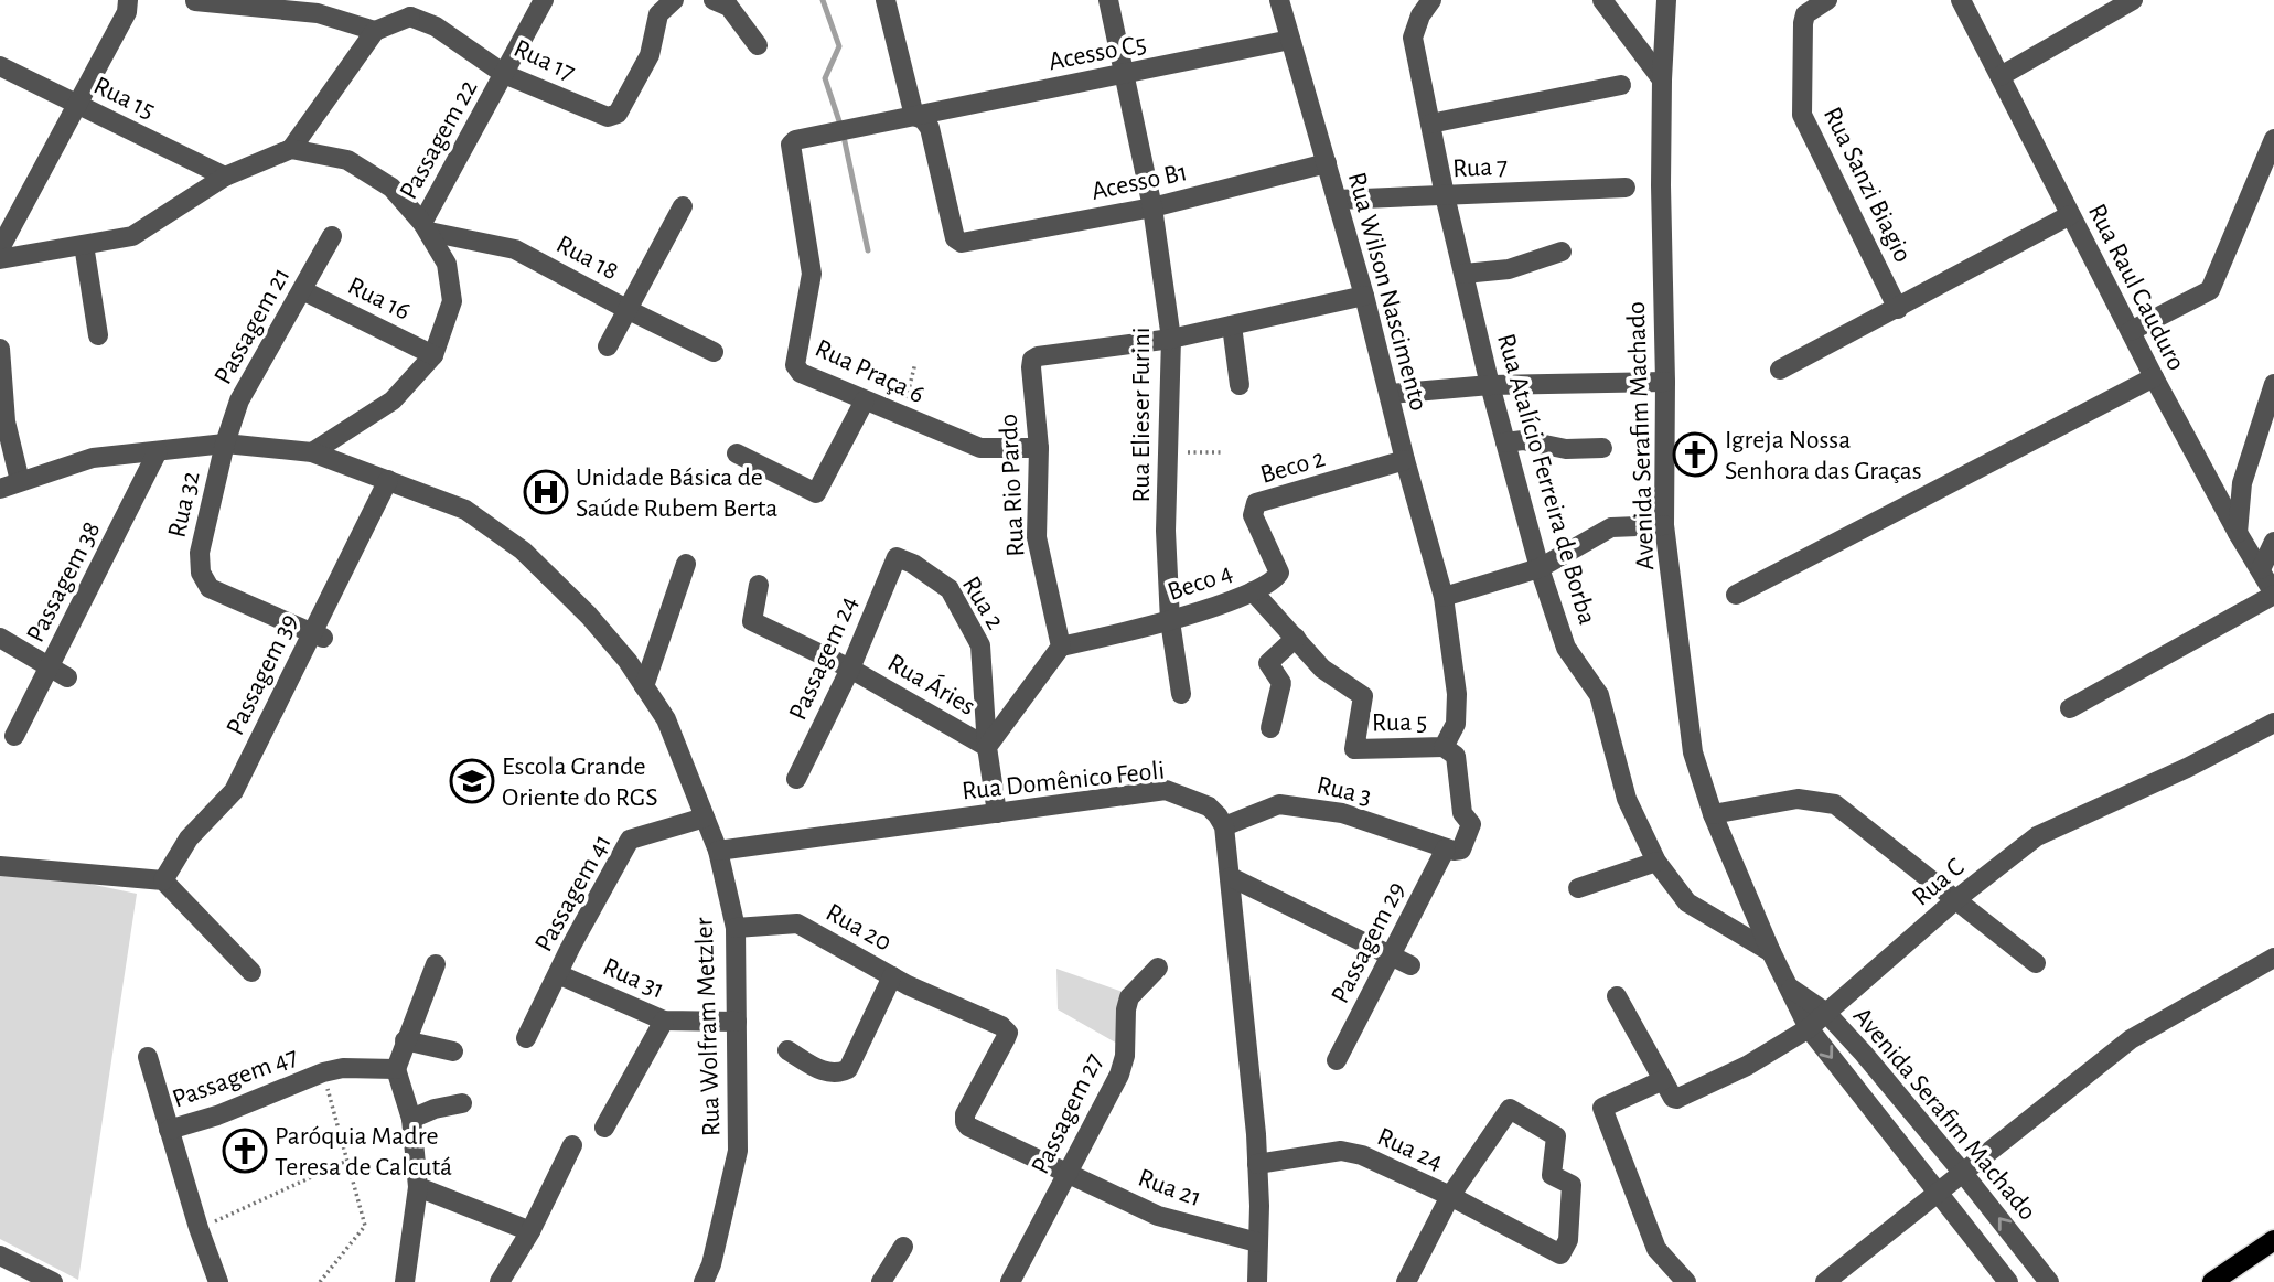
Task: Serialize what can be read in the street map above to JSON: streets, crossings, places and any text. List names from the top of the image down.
{
  "streets": {
    "street": [
      "Acesso C5",
      "Rua 17",
      "Rua 15",
      "Passagem 22",
      "Rua 7",
      "Acesso B1",
      "Rua Sanzi Biagio",
      "Rua 18",
      "Rua Raul Cauduro",
      "Rua Wilson Nascimento",
      "Rua 16",
      "Passagem 21",
      "Rua Praça 6",
      "Rua Elieser Furini",
      "Avenida Serafim Machado",
      "Beco 2",
      "Rua Atalício Ferreira de Borba",
      "Rua Rio Pardo",
      "Rua 32",
      "Passagem 38",
      "Beco 4",
      "Rua 2",
      "Passagem 24",
      "Passagem 39",
      "Rua Áries",
      "Rua 5",
      "Rua Domênico Feoli",
      "Rua 3",
      "Rua C",
      "Passagem 41",
      "Rua 20",
      "Passagem 29",
      "Rua 31",
      "Rua Wolfram Metzler",
      "Passagem 47",
      "Passagem 27",
      "Rua 24",
      "Rua 21"
    ]
  },
  "crossings": [
    ["Acesso C5", "Acesso B1"],
    ["Acesso C5", "Rua Wilson Nascimento"],
    ["Acesso C5", "Rua Praça 6"],
    ["Acesso C5", "Rua Elieser Furini"],
    ["Rua 17", "Passagem 22"],
    ["Passagem 22", "Rua 18"],
    ["Rua 7", "Rua Wilson Nascimento"],
    ["Rua 7", "Rua Atalício Ferreira de Borba"],
    ["Acesso B1", "Rua Wilson Nascimento"],
    ["Acesso B1", "Rua Praça 6"],
    ["Acesso B1", "Rua Elieser Furini"],
    ["Rua Wilson Nascimento", "Beco 2"],
    ["Rua Wilson Nascimento", "Rua 5"],
    ["Rua 16", "Passagem 21"],
    ["Passagem 21", "Rua 32"],
    ["Passagem 21", "Rua Wolfram Metzler"],
    ["Rua Praça 6", "Rua Rio Pardo"],
    ["Rua Elieser Furini", "Rua Rio Pardo"],
    ["Rua Elieser Furini", "Beco 4"],
    ["Avenida Serafim Machado", "Rua Atalício Ferreira de Borba"],
    ["Avenida Serafim Machado", "Rua C"],
    ["Beco 2", "Beco 4"],
    ["Rua Rio Pardo", "Beco 4"],
    ["Rua 32", "Passagem 39"],
    ["Rua 32", "Rua Wolfram Metzler"],
    ["Passagem 38", "Rua Wolfram Metzler"],
    ["Beco 4", "Rua 5"],
    ["Rua 2", "Passagem 24"],
    ["Rua 2", "Rua Áries"],
    ["Passagem 24", "Rua Áries"],
    ["Passagem 39", "Rua Wolfram Metzler"],
    ["Rua 5", "Passagem 29"],
    ["Rua Domênico Feoli", "Rua 3"],
    ["Rua Domênico Feoli", "Rua Wolfram Metzler"],
    ["Rua 3", "Passagem 29"],
    ["Passagem 41", "Rua 31"],
    ["Passagem 41", "Rua Wolfram Metzler"],
    ["Rua 20", "Rua Wolfram Metzler"],
    ["Rua 20", "Passagem 27"],
    ["Rua 20", "Rua 21"],
    ["Rua 31", "Rua Wolfram Metzler"],
    ["Passagem 27", "Rua 21"]
  ],
  "places": {
    "church": ["Igreja Nossa Senhora das Graças", "Paróquia Madre Teresa de Calcutá"],
    "hospital": ["Unidade Básica de Saúde Rubem Berta"],
    "school or university": ["Escola Grande Oriente do RGS"]
  }
}
